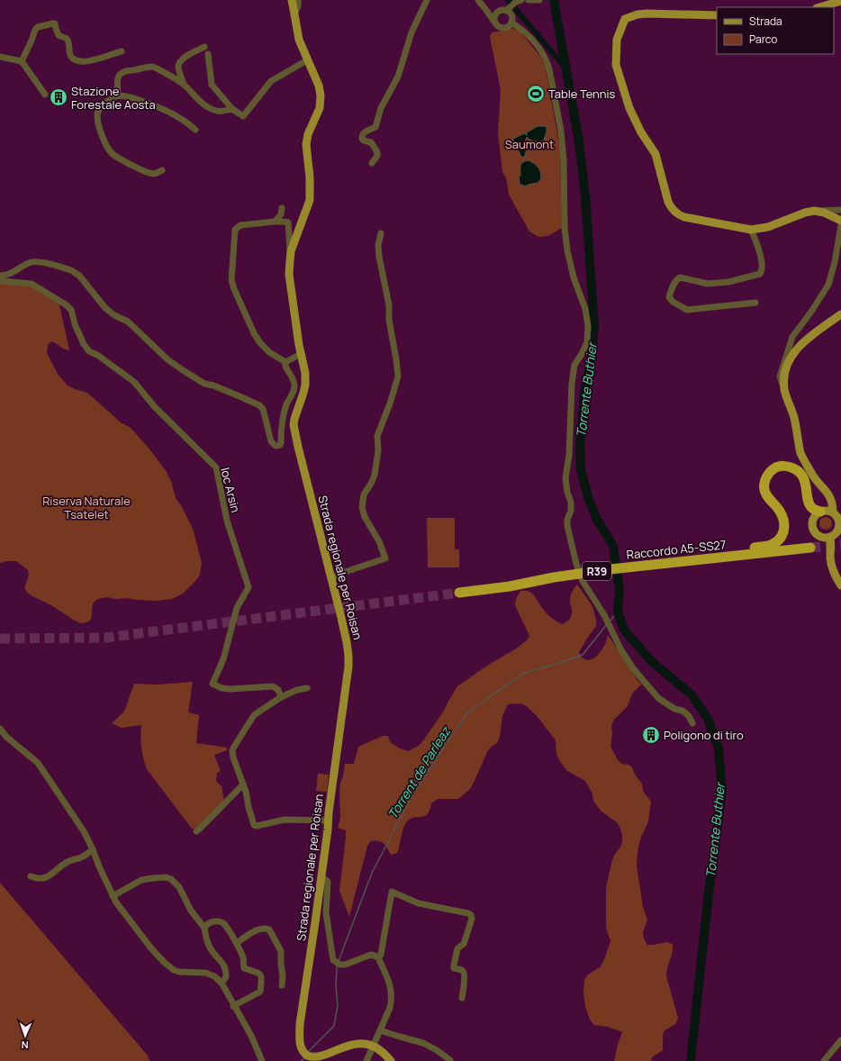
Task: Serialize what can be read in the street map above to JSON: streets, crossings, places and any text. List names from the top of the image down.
{
  "streets": {
    "highway": ["Raccordo A5-SS27", "R39"],
    "main road": ["Strada regionale per Roisan"],
    "street": ["loc Arsin"]
  },
  "water": ["Torrente Buthier", "Torrent de Parleaz"],
  "parks": ["Saumont", "Riserva Naturale Tsatelet"],
  "places": {
    "sports": ["Table Tennis"],
    "building": ["Stazione Forestale Aosta", "Poligono di tiro"]
  },
  "legend": ["Strada", "Parco"],
  "north": "bottom"
}
